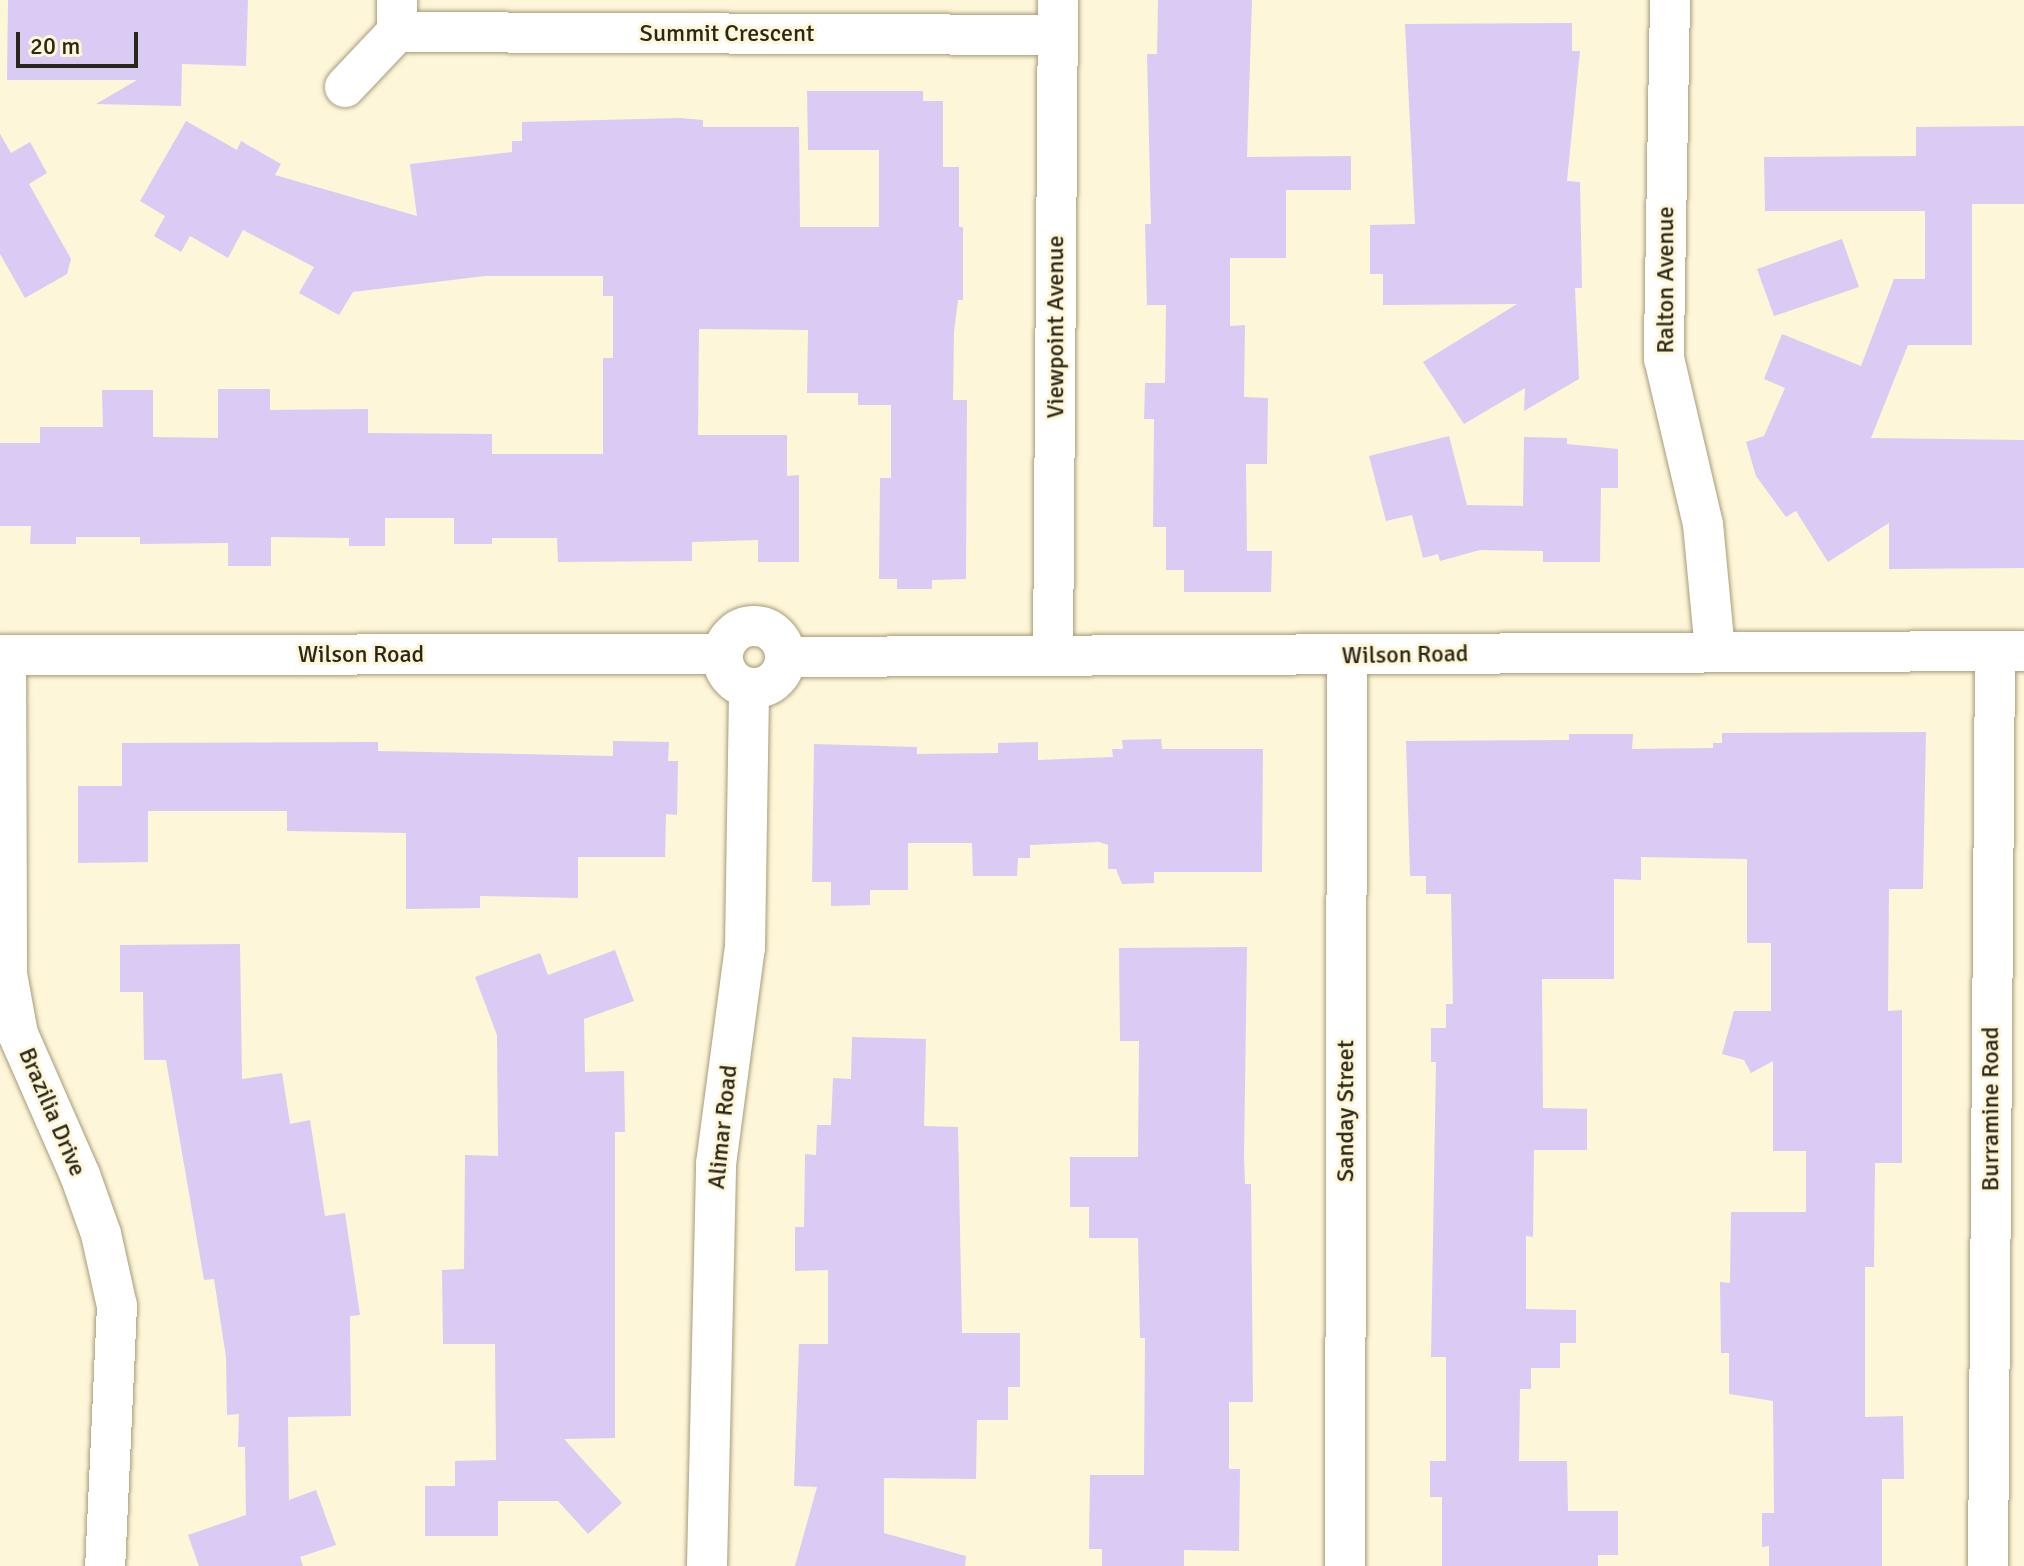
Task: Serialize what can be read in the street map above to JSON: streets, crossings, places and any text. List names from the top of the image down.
{
  "streets": {
    "street": [
      "Summit Crescent",
      "Ralton Avenue",
      "Viewpoint Avenue",
      "Wilson Road",
      "Burramine Road",
      "Sanday Street",
      "Brazilia Drive",
      "Alimar Road"
    ]
  },
  "crossings": [
    ["Summit Crescent", "Viewpoint Avenue"],
    ["Ralton Avenue", "Wilson Road"],
    ["Viewpoint Avenue", "Wilson Road"],
    ["Wilson Road", "Burramine Road"],
    ["Wilson Road", "Sanday Street"],
    ["Wilson Road", "Brazilia Drive"],
    ["Wilson Road", "Alimar Road"]
  ],
  "scale_bar": "20 m"
}
